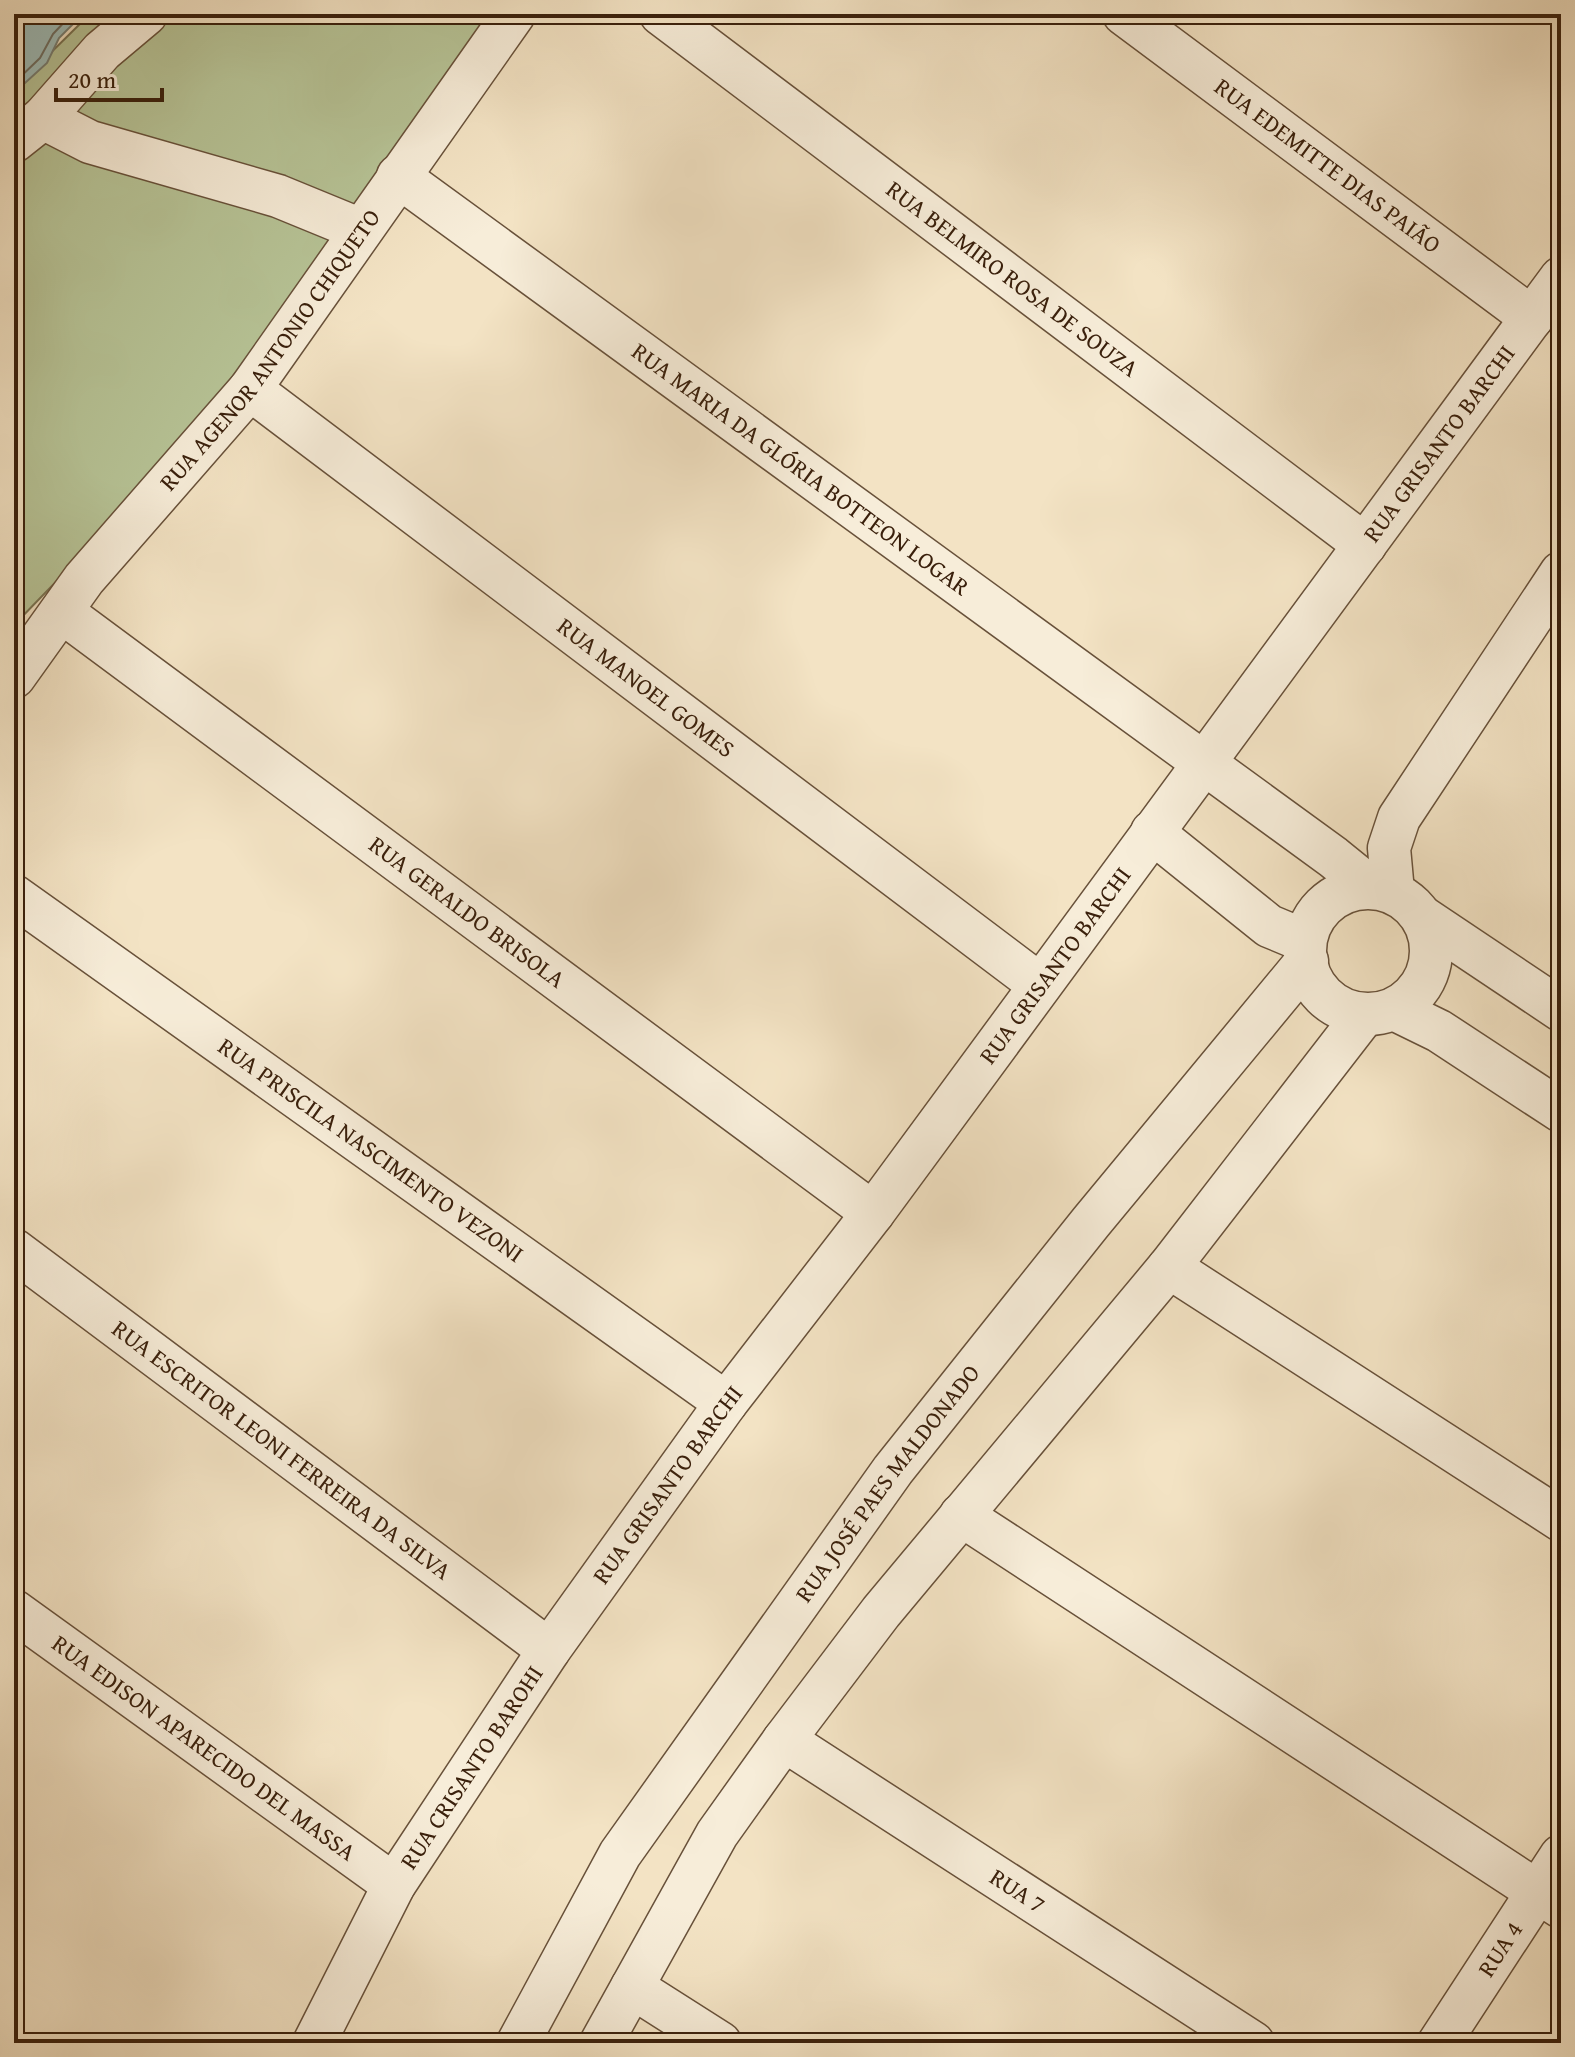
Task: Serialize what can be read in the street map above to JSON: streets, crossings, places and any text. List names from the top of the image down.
{
  "streets": {
    "street": [
      "RUA EDEMITTE DIAS PAIÃO",
      "RUA BELMIRO ROSA DE SOUZA",
      "RUA AGENOR ANTONIO CHIQUETO",
      "RUA GRISANTO BARCHI",
      "RUA MARIA DA GLÓRIA BOTTEON LOGAR",
      "RUA MANOEL GOMES",
      "RUA GERALDO BRISOLA",
      "RUA PRISCILA NASCIMENTO VEZONI",
      "RUA ESCRITOR LEONI FERREIRA DA SILVA",
      "RUA JOSÉ PAES MALDONADO",
      "RUA EDISON APARECIDO DEL MASSA",
      "RUA CRISANTO BAROHI",
      "RUA 7",
      "RUA 4"
    ]
  },
  "crossings": [
    ["RUA EDEMITTE DIAS PAIÃO", "RUA GRISANTO BARCHI"],
    ["RUA BELMIRO ROSA DE SOUZA", "RUA GRISANTO BARCHI"],
    ["RUA AGENOR ANTONIO CHIQUETO", "RUA MARIA DA GLÓRIA BOTTEON LOGAR"],
    ["RUA AGENOR ANTONIO CHIQUETO", "RUA MANOEL GOMES"],
    ["RUA AGENOR ANTONIO CHIQUETO", "RUA GERALDO BRISOLA"],
    ["RUA GRISANTO BARCHI", "RUA MARIA DA GLÓRIA BOTTEON LOGAR"],
    ["RUA GRISANTO BARCHI", "RUA MANOEL GOMES"],
    ["RUA GRISANTO BARCHI", "RUA GERALDO BRISOLA"],
    ["RUA GRISANTO BARCHI", "RUA PRISCILA NASCIMENTO VEZONI"],
    ["RUA GRISANTO BARCHI", "RUA ESCRITOR LEONI FERREIRA DA SILVA"],
    ["RUA GRISANTO BARCHI", "RUA CRISANTO BAROHI"],
    ["RUA MARIA DA GLÓRIA BOTTEON LOGAR", "RUA JOSÉ PAES MALDONADO"],
    ["RUA ESCRITOR LEONI FERREIRA DA SILVA", "RUA CRISANTO BAROHI"],
    ["RUA EDISON APARECIDO DEL MASSA", "RUA CRISANTO BAROHI"]
  ],
  "scale_bar": "20 m"
}
